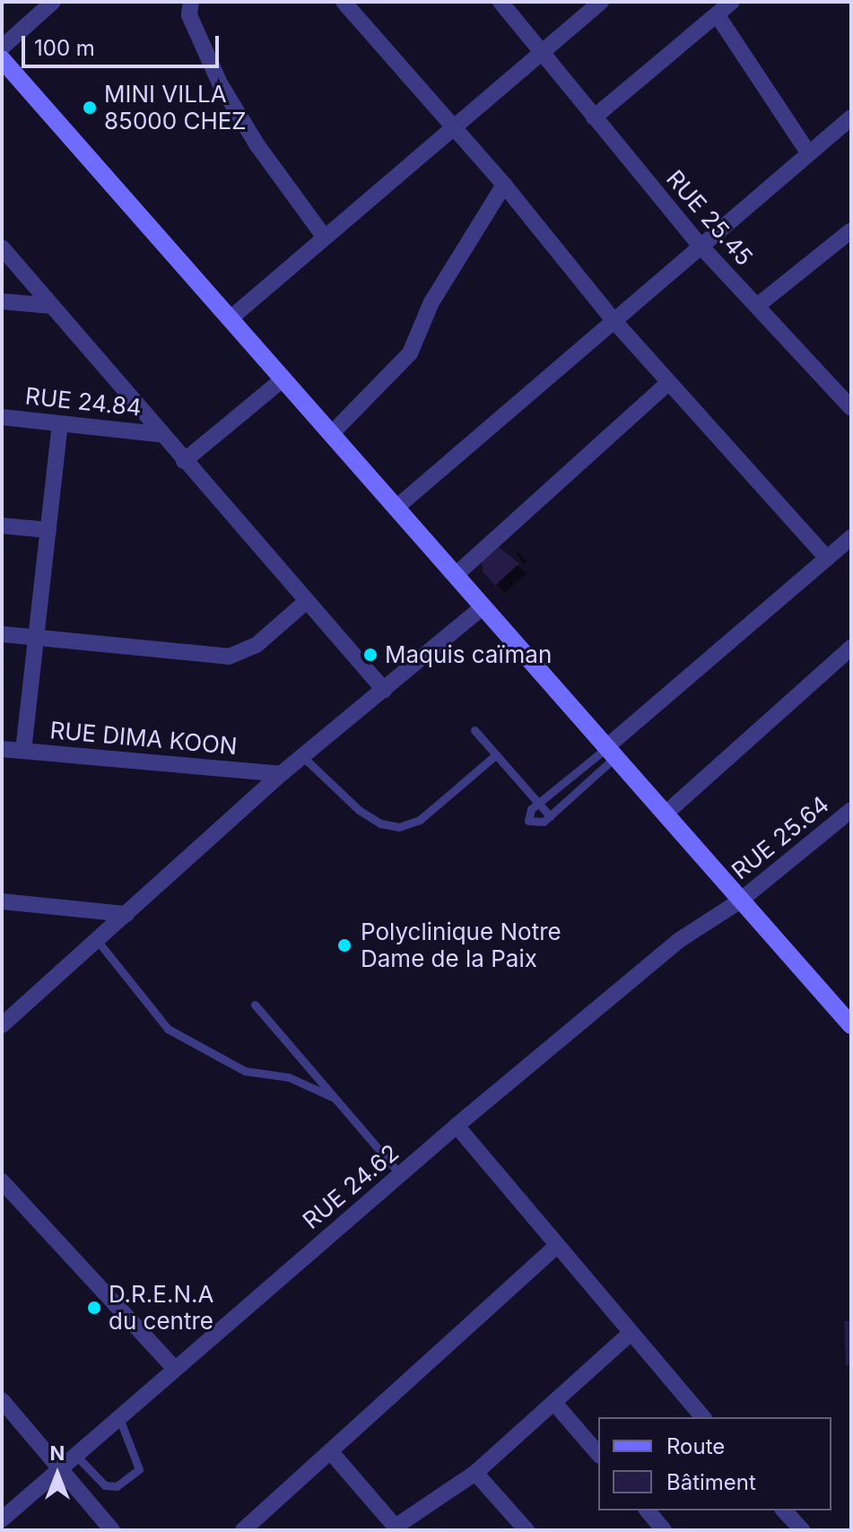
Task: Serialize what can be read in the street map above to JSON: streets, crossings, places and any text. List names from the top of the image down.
{
  "streets": {
    "street": [
      "RUE 25.45",
      "RUE 24.84",
      "RUE DIMA KOON",
      "RUE 25.64",
      "RUE 24.62"
    ]
  },
  "crossings": [
    ["RUE 25.64", "RUE 24.62"]
  ],
  "places": [
    "MINI VILLA 85000 CHEZ",
    "Maquis caïman",
    "Polyclinique Notre Dame de la Paix",
    "D.R.E.N.A du centre"
  ],
  "legend": ["Route", "Bâtiment"],
  "scale_bar": "100 m",
  "north": "top"
}
